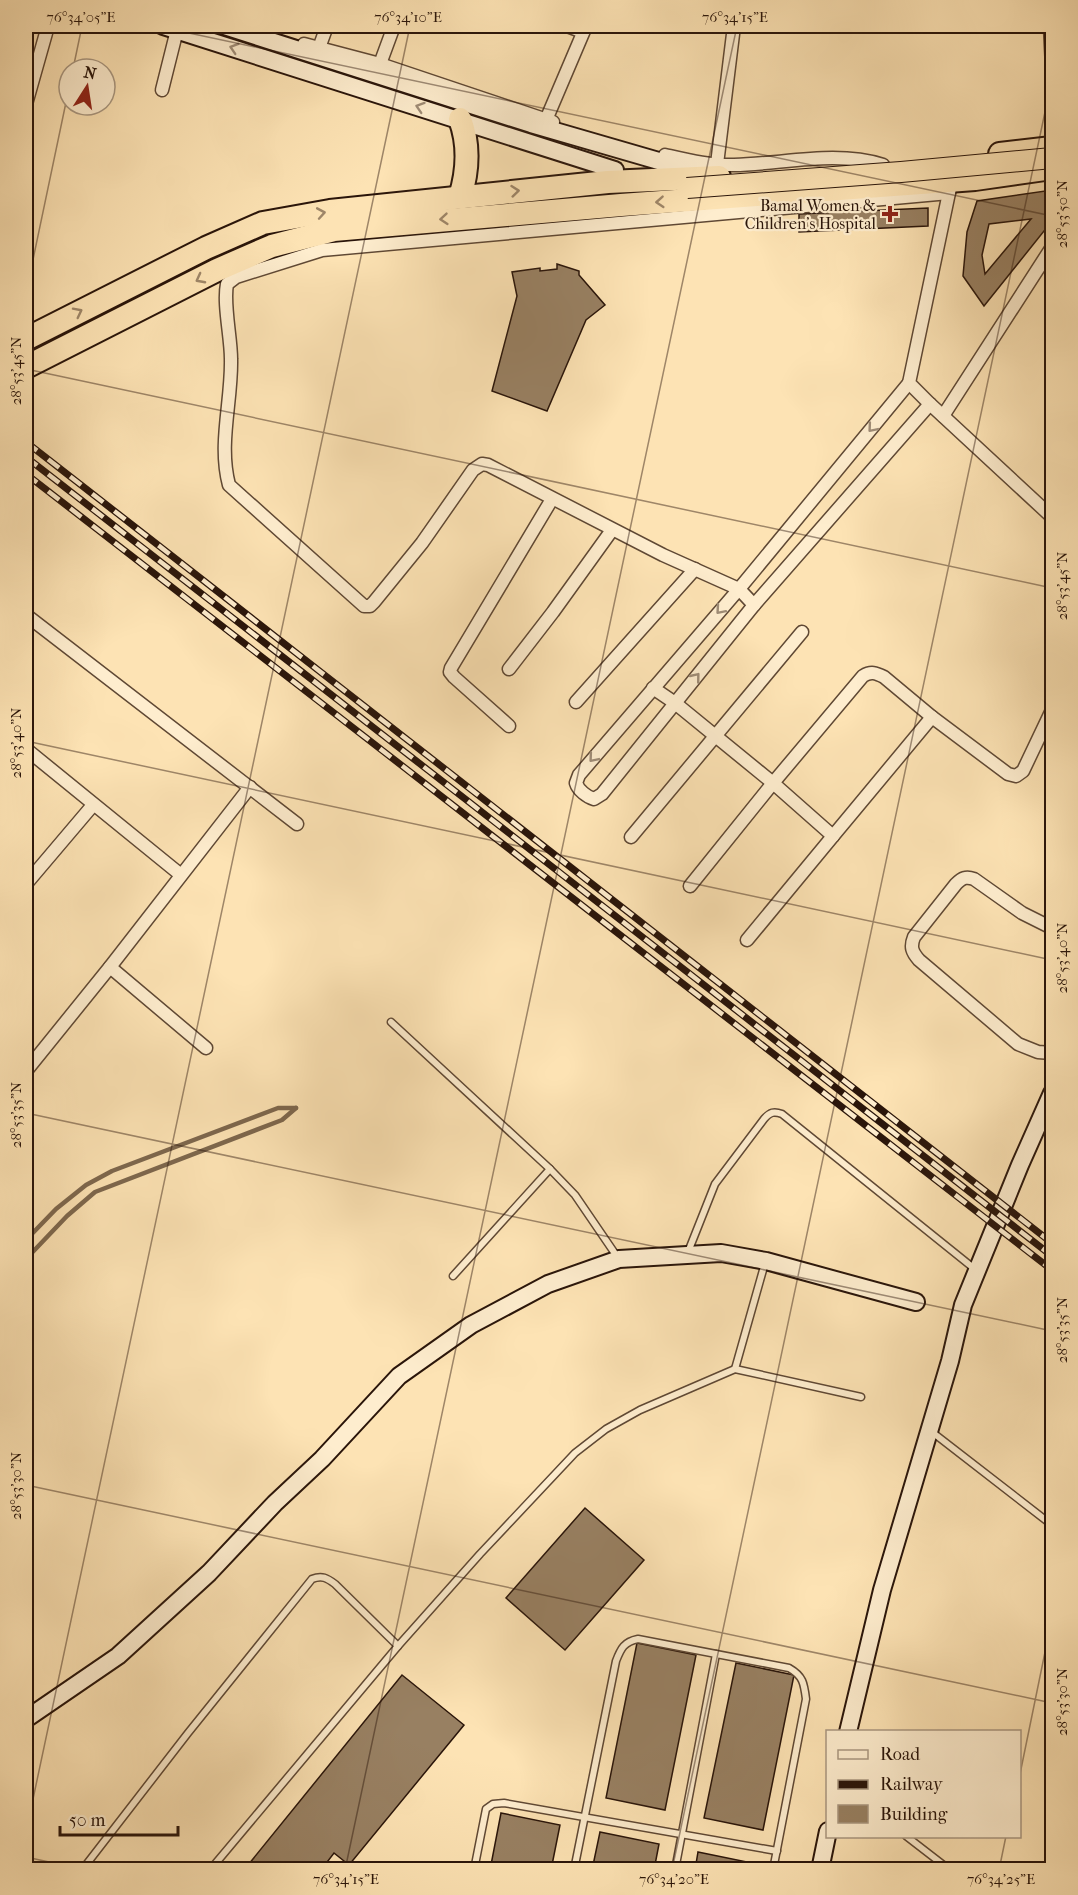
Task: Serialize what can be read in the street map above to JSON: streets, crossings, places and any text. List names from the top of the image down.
{
  "places": {
    "health": ["Bamal Women & Children's Hospital"]
  },
  "legend": ["Road", "Railway", "Building"],
  "scale_bar": "50 m",
  "north": "top",
  "coordinates": [
    "76°34'05\"E",
    "76°34'10\"E",
    "76°34'15\"E",
    "28°53'50\"N",
    "28°53'45\"N",
    "28°53'40\"N",
    "28°53'35\"N",
    "28°53'30\"N",
    "76°34'20\"E",
    "76°34'25\"E"
  ]
}
